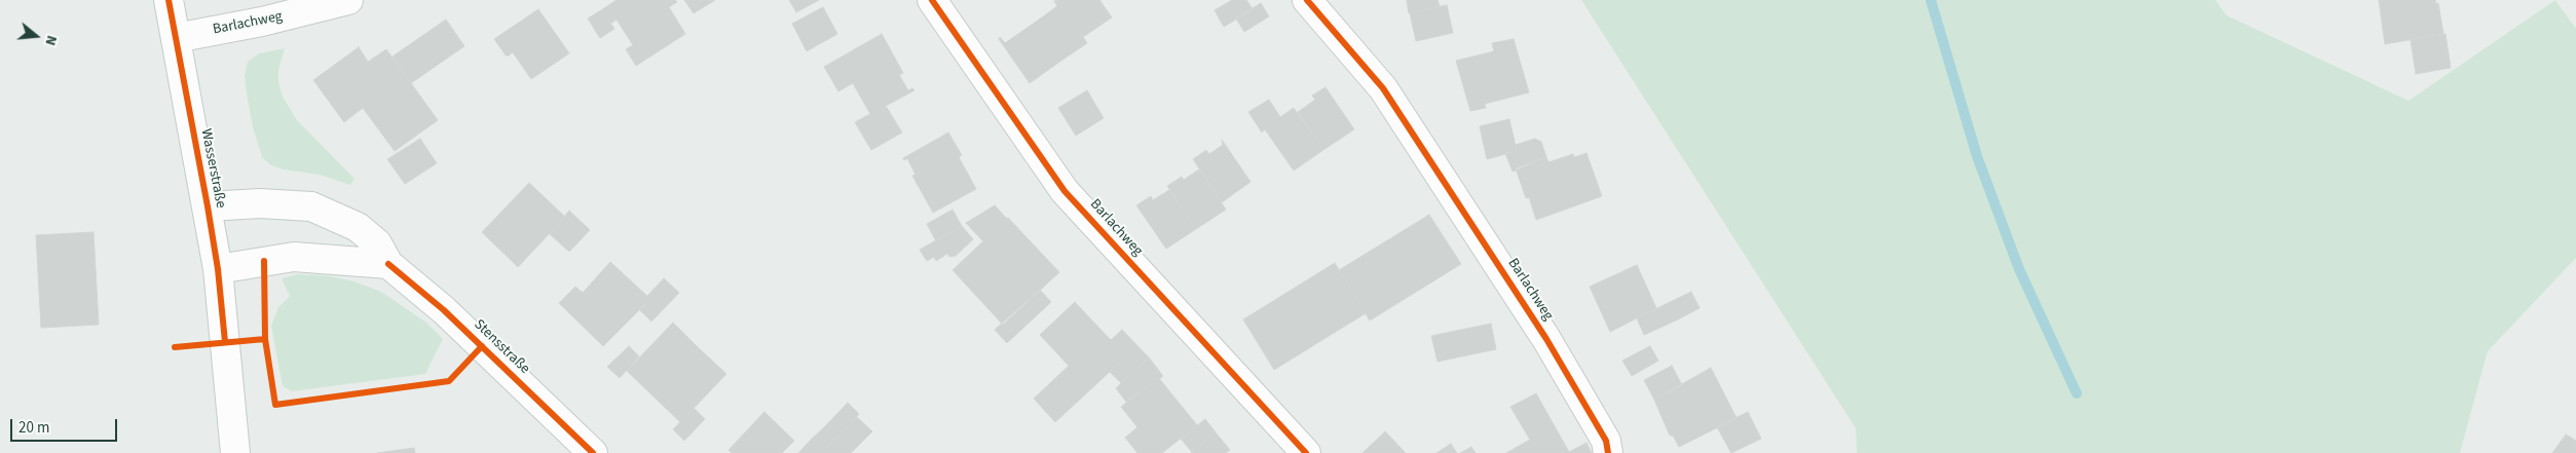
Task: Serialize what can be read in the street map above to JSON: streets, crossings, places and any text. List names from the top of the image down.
{
  "streets": {
    "street": ["Barlachweg", "Wasserstraße", "Stensstraße"]
  },
  "crossings": [
    ["Barlachweg", "Wasserstraße"],
    ["Wasserstraße", "Stensstraße"]
  ],
  "scale_bar": "20 m",
  "north": "right"
}
